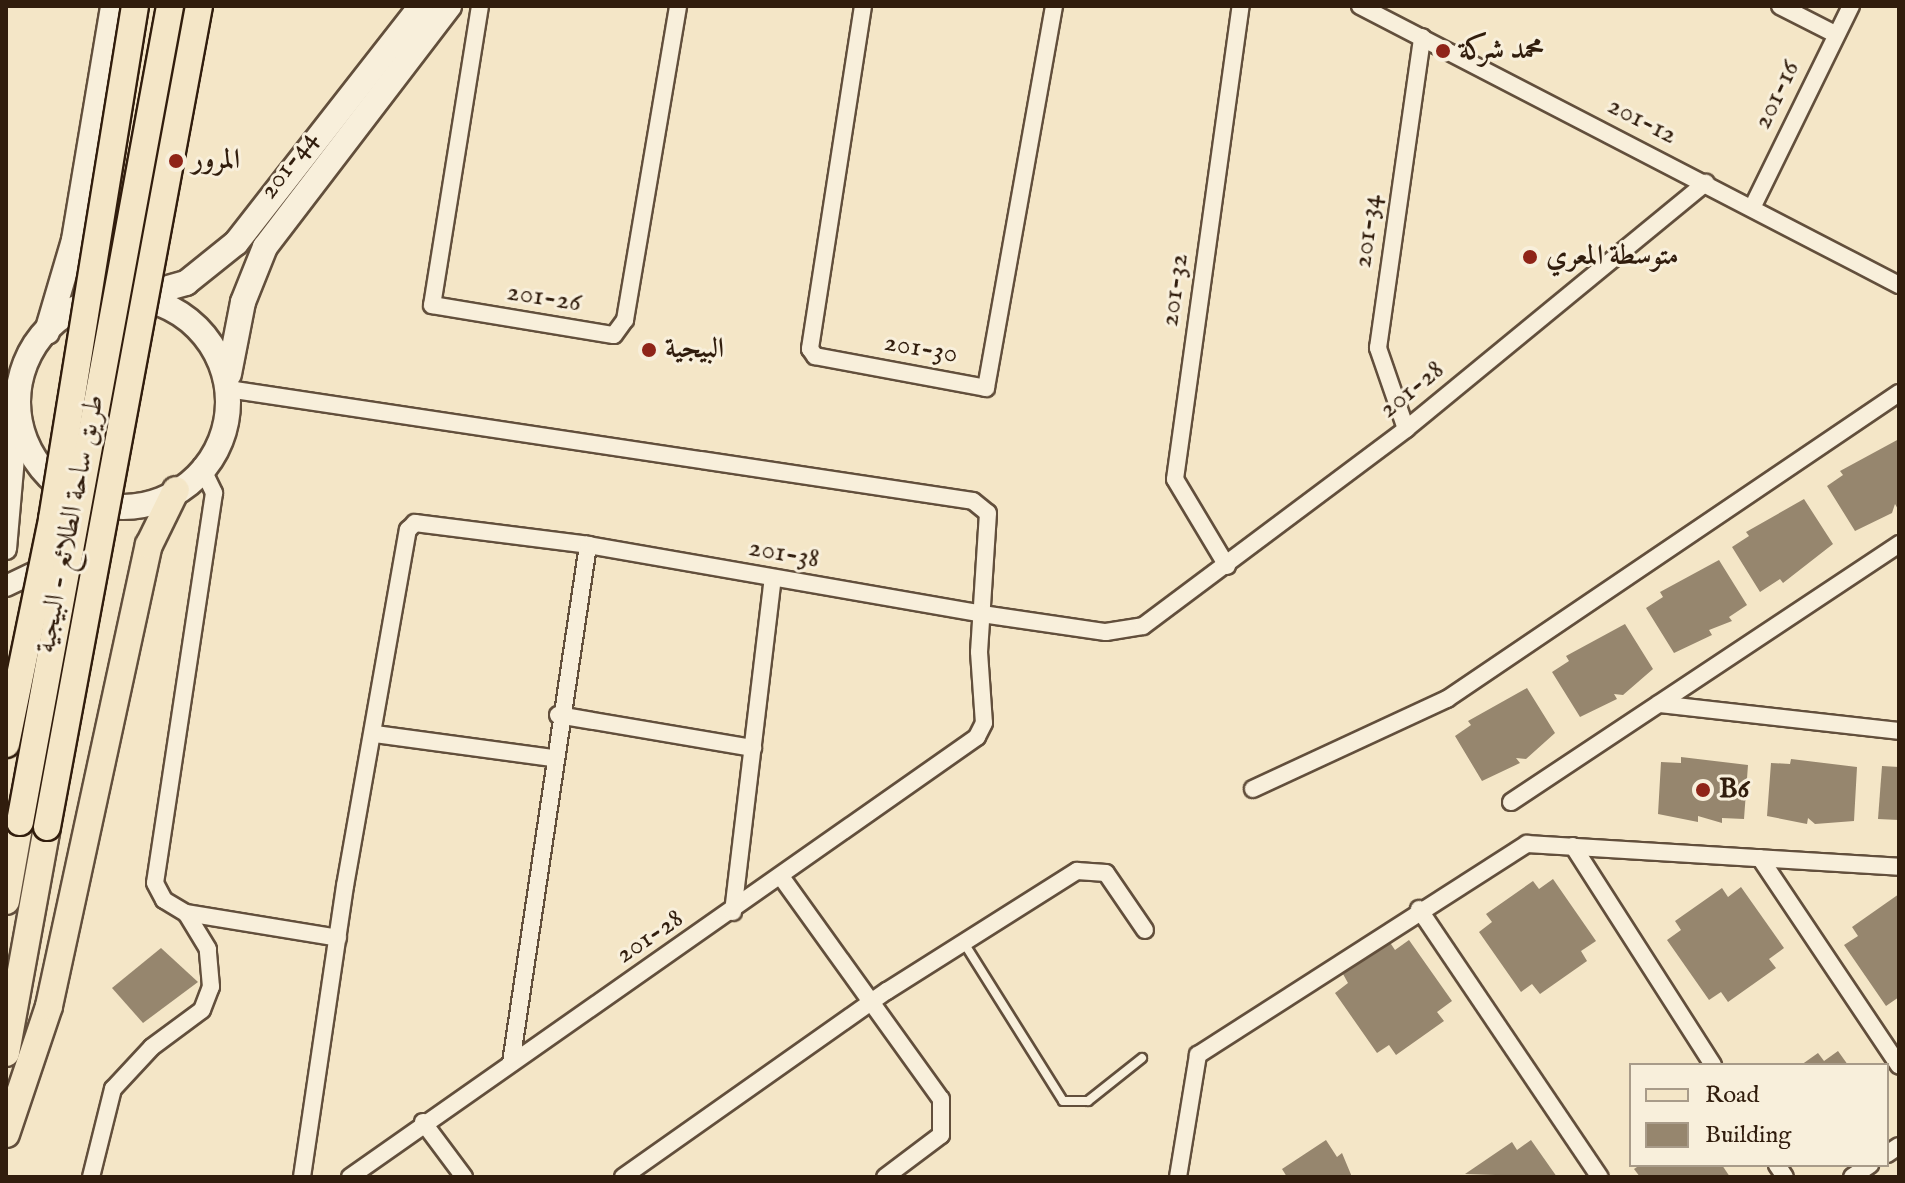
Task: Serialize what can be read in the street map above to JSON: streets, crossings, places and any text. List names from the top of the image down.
{
  "streets": {
    "main road": ["201-44", "طريق ساحة الطلائع - البيجية"],
    "street": [
      "201-16",
      "201-12",
      "201-34",
      "201-32",
      "201-26",
      "201-30",
      "201-28",
      "201-38"
    ]
  },
  "crossings": [
    ["201-16", "201-12"],
    ["201-12", "201-34"],
    ["201-12", "201-28"],
    ["201-34", "201-28"],
    ["201-32", "201-28"],
    ["201-28", "201-38"]
  ],
  "places": [
    "محمد شركة",
    "المرور",
    "متوسطة المعري",
    "البيجية",
    "B6"
  ],
  "legend": ["Road", "Building"]
}
